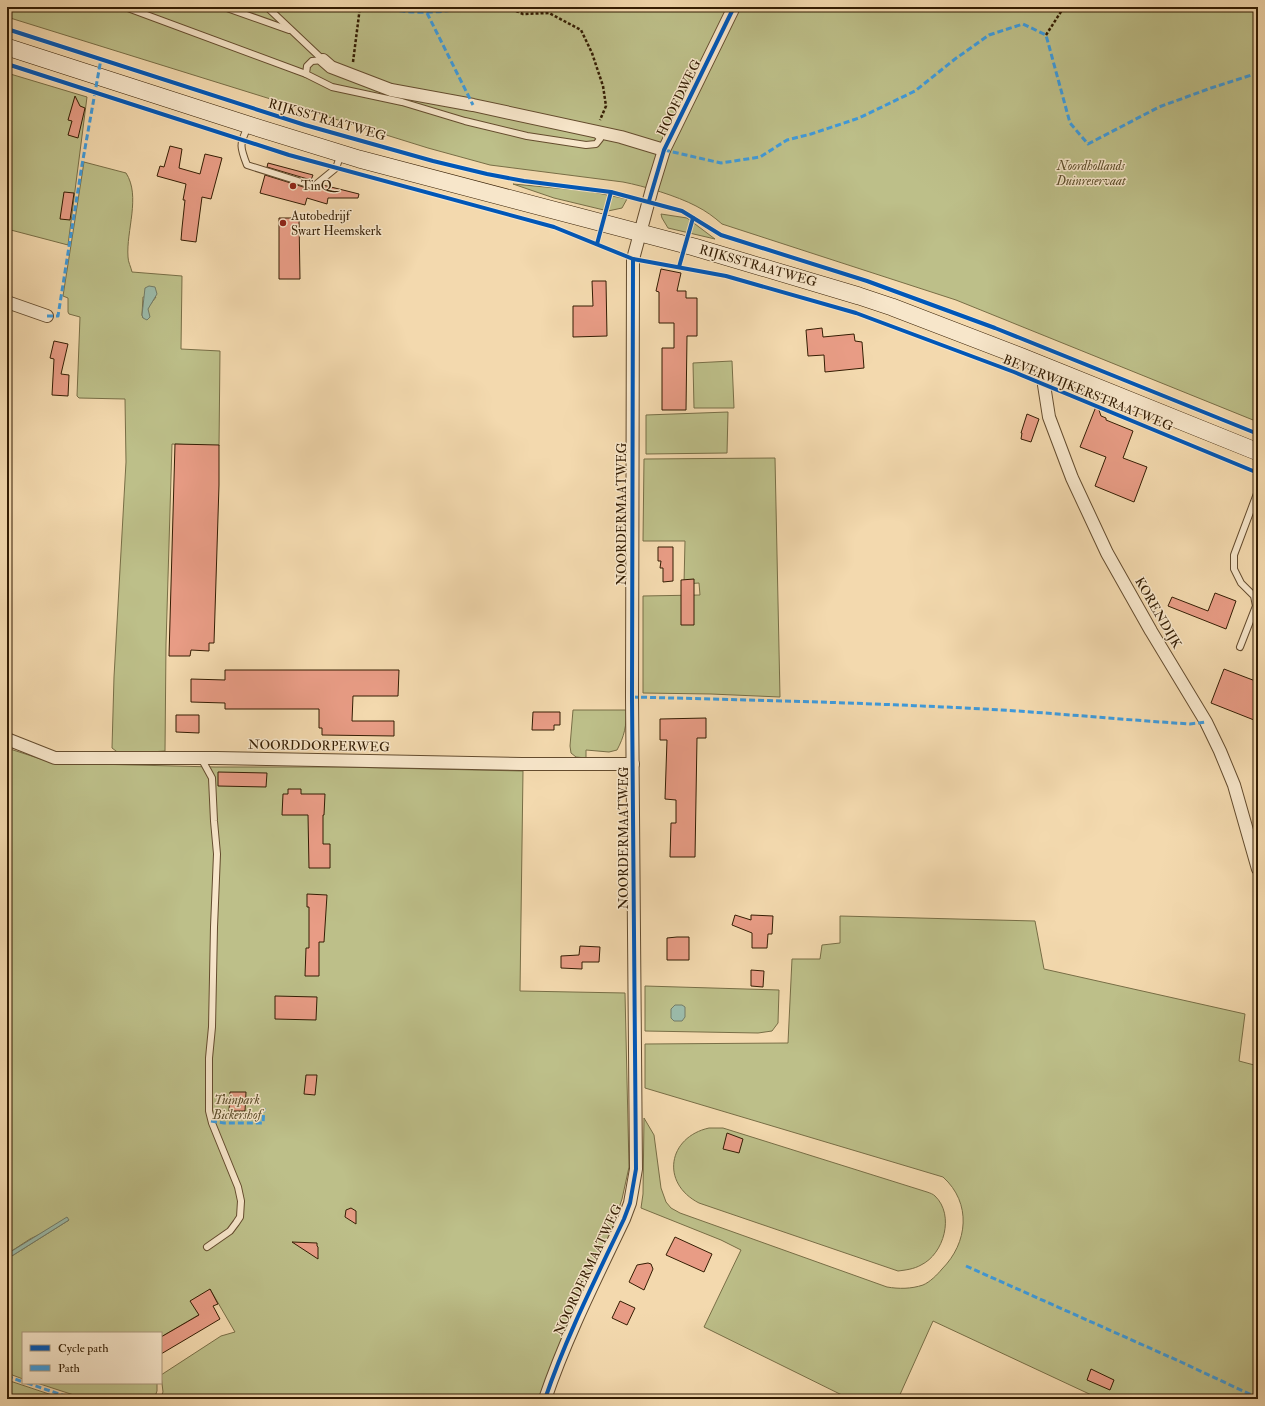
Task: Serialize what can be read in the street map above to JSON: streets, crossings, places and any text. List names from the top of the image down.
{
  "streets": {
    "main road": ["RIJKSSTRAATWEG", "BEVERWIJKERSTRAATWEG"],
    "street": [
      "HOOFDWEG",
      "NOORDERMAATWEG",
      "KORENDIJK",
      "NOORDDORPERWEG"
    ]
  },
  "crossings": [
    ["HOOFDWEG", "RIJKSSTRAATWEG"],
    ["HOOFDWEG", "NOORDERMAATWEG"],
    ["RIJKSSTRAATWEG", "BEVERWIJKERSTRAATWEG"],
    ["RIJKSSTRAATWEG", "NOORDERMAATWEG"],
    ["BEVERWIJKERSTRAATWEG", "KORENDIJK"],
    ["NOORDERMAATWEG", "NOORDDORPERWEG"]
  ],
  "parks": ["Noordhollands Duinreservaat", "Tuinpark Bickershof"],
  "places": ["TinQ", "Autobedrijf Swart Heemskerk"],
  "legend": ["Cycle path", "Path"]
}
